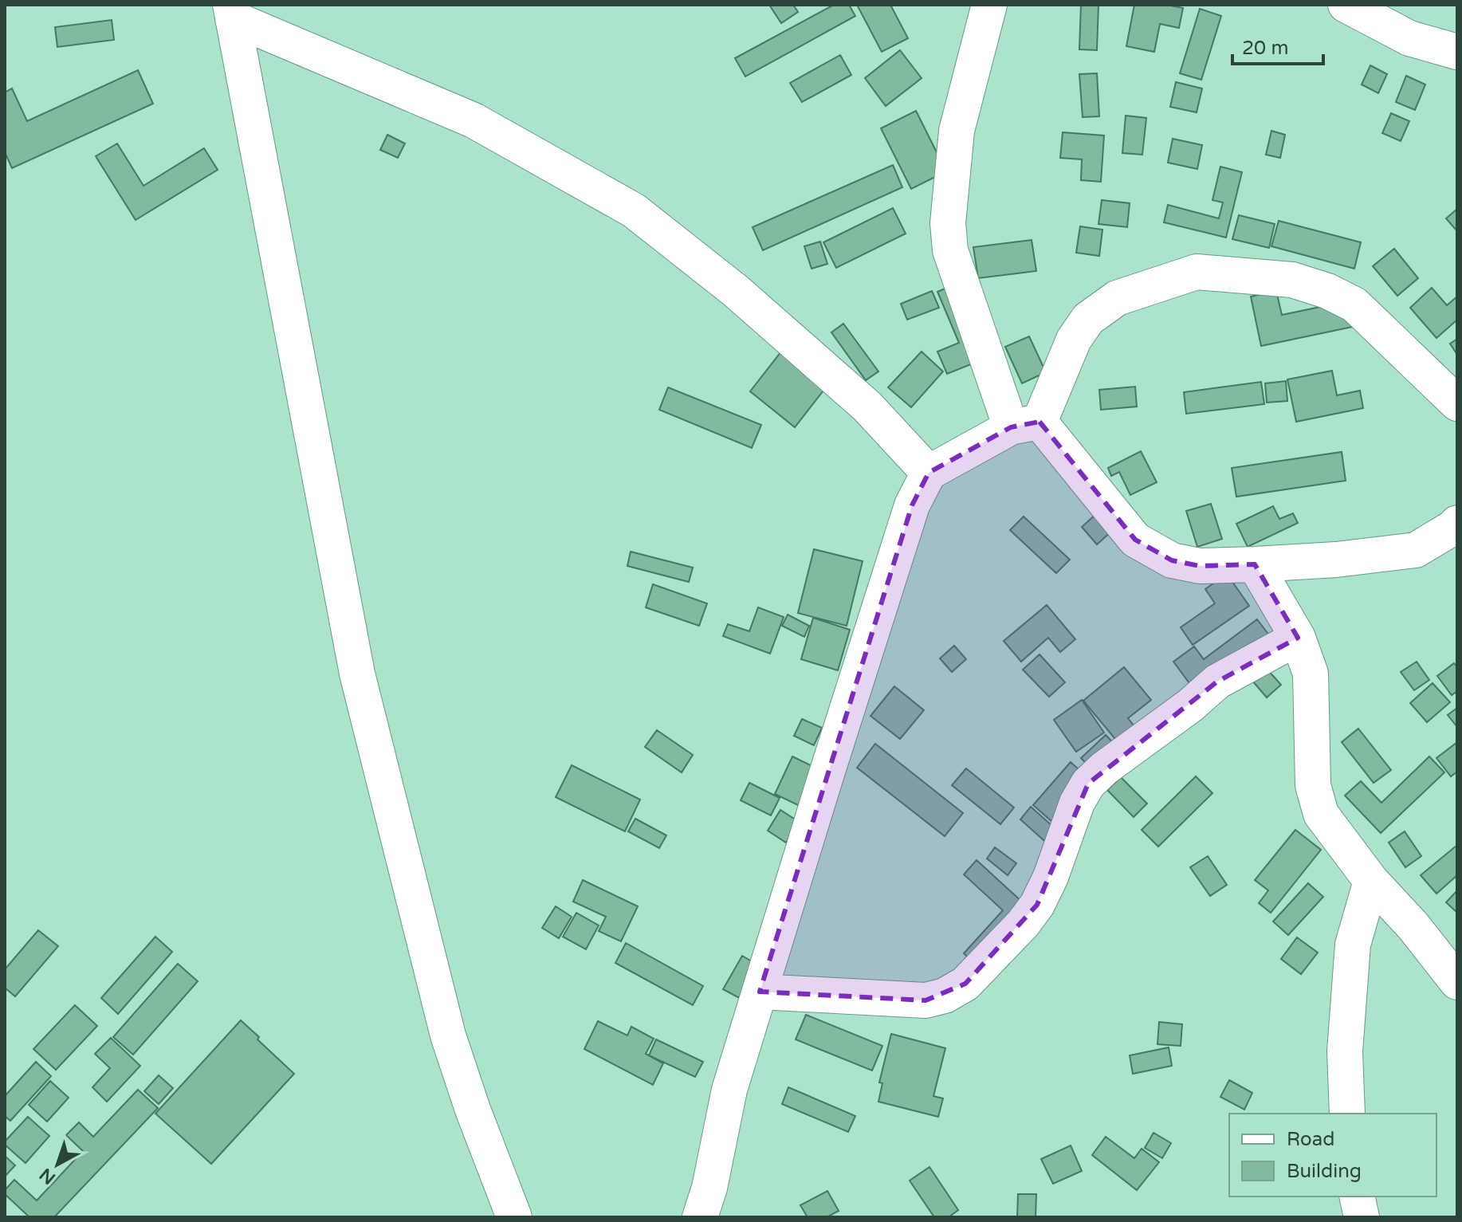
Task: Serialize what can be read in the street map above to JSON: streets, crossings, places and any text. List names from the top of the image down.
{
  "legend": ["Road", "Building"],
  "scale_bar": "20 m",
  "north": "bottom left"
}
